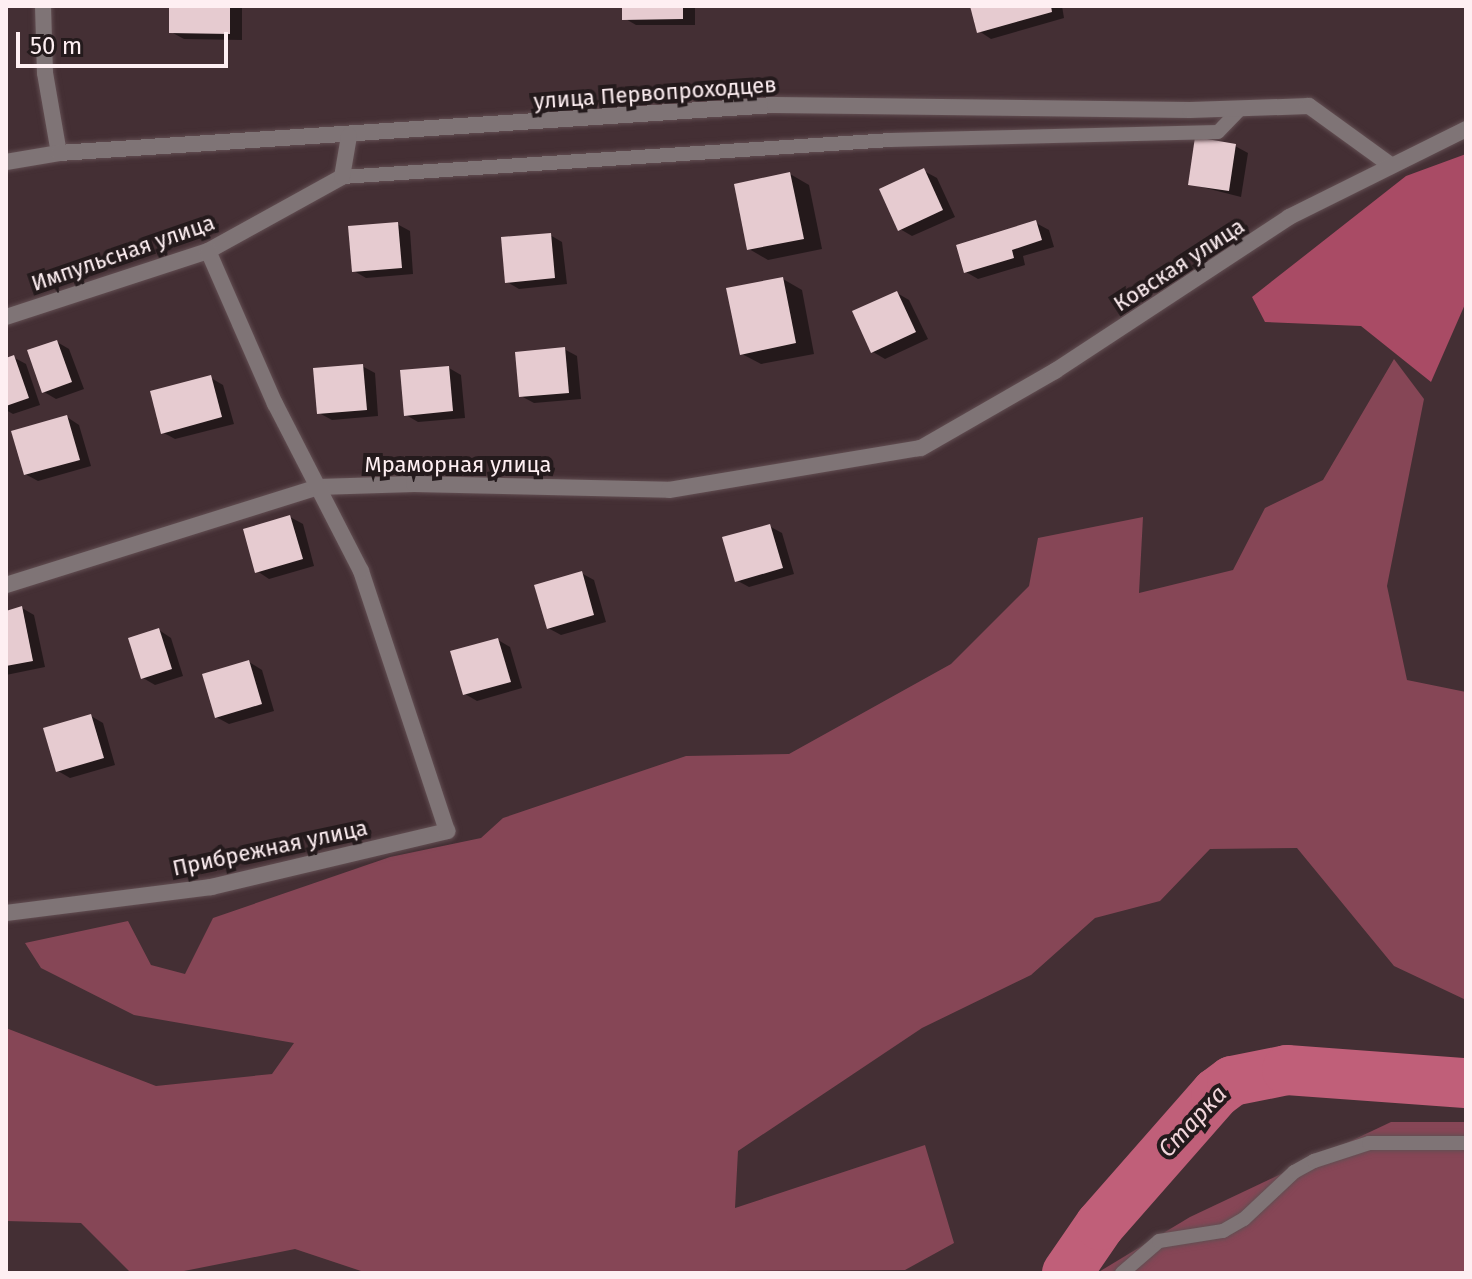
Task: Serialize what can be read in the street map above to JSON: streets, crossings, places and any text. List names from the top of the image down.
{
  "streets": {
    "street": [
      "улица Первопроходцев",
      "Импульсная улица",
      "Ковская улица",
      "Мраморная улица",
      "Прибрежная улица"
    ]
  },
  "crossings": [
    ["улица Первопроходцев", "Ковская улица"],
    ["Ковская улица", "Мраморная улица"],
    ["Мраморная улица", "Прибрежная улица"]
  ],
  "water": ["Старка"],
  "scale_bar": "50 m"
}
